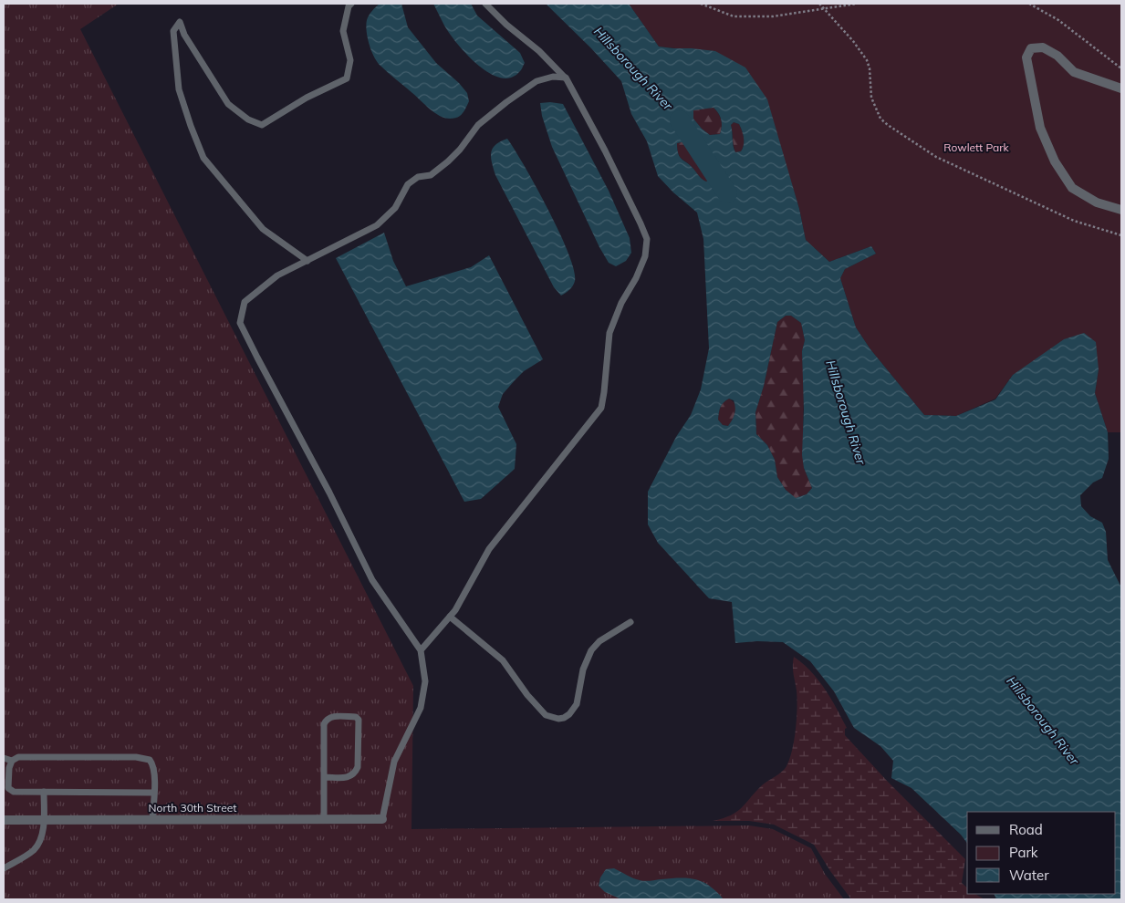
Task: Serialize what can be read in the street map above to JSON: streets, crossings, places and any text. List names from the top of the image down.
{
  "streets": {
    "street": ["North 30th Street"]
  },
  "water": ["Hillsborough River"],
  "parks": ["Rowlett Park"],
  "legend": ["Road", "Park", "Water"]
}
